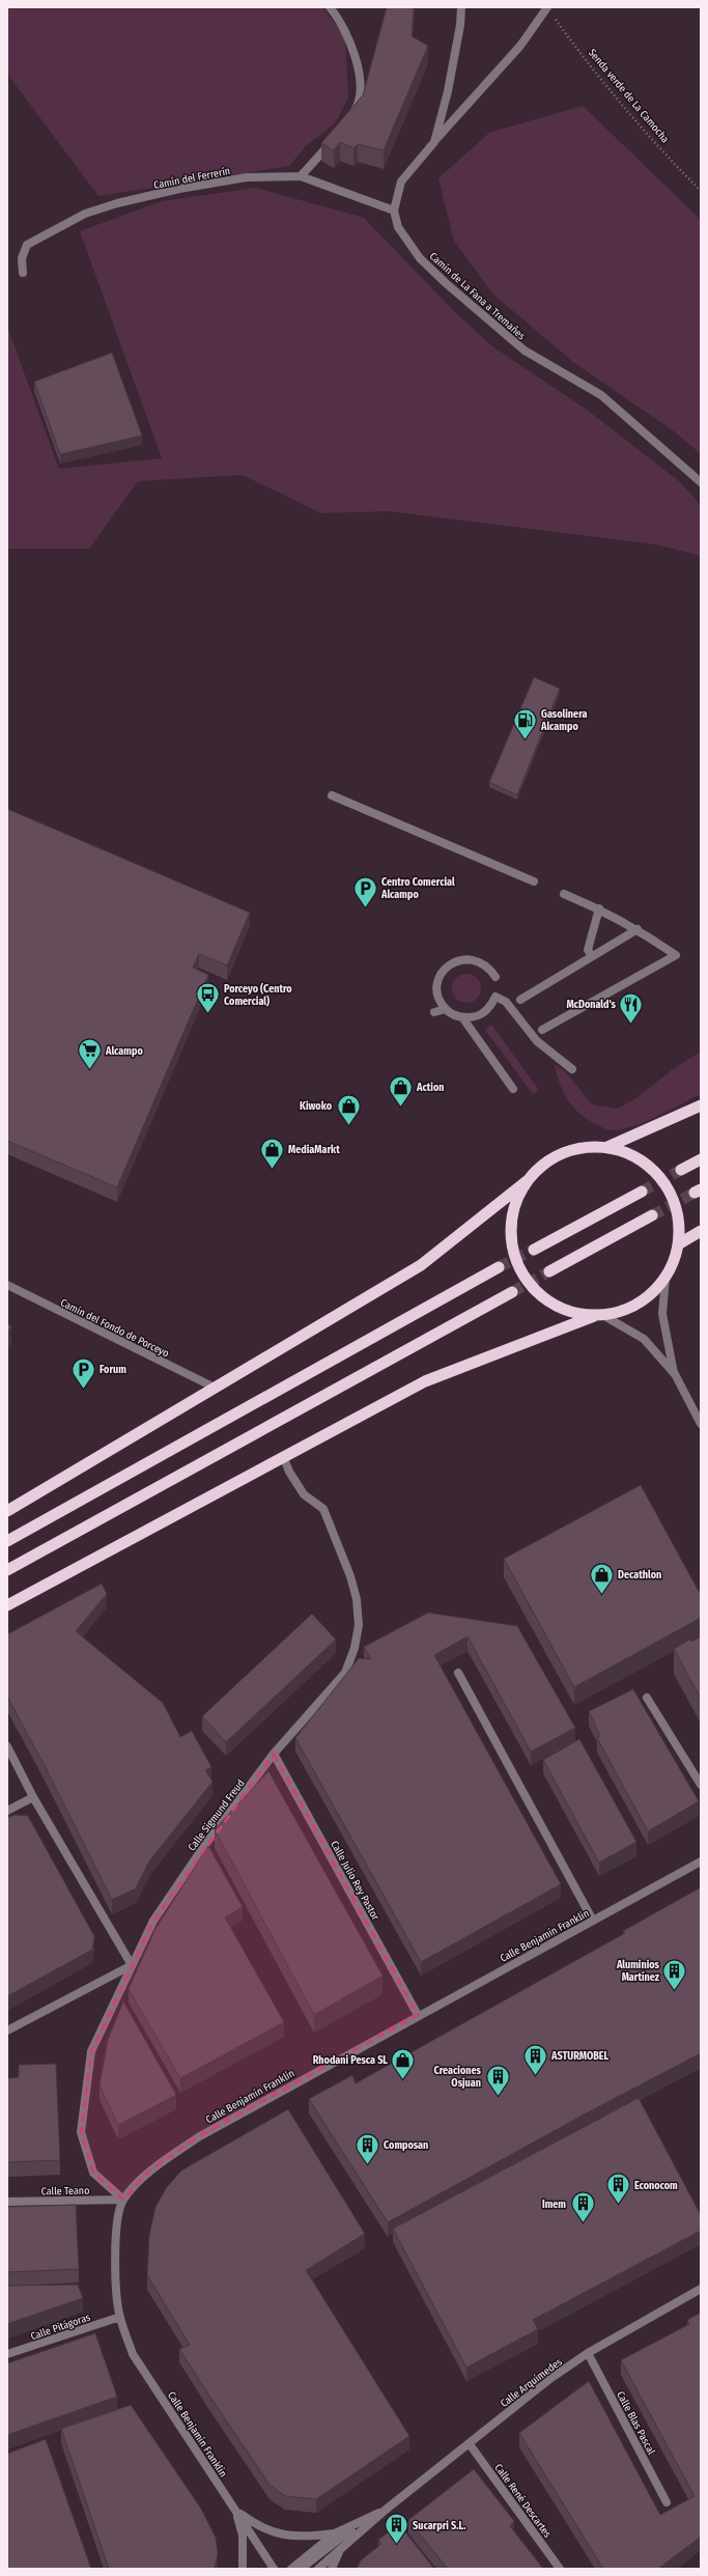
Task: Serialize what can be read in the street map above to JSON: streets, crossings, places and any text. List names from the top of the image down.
{
  "streets": {
    "street": [
      "Camín del Ferrerín",
      "Camín de La Fana a Tremañes",
      "Camín del Fondo de Porceyo",
      "Calle Sigmund Freud",
      "Calle Julio Rey Pastor",
      "Calle Benjamín Franklin",
      "Calle Teano",
      "Calle Pitágoras",
      "Calle Arquímedes",
      "Calle Blas Pascal",
      "Calle René Descartes"
    ],
    "path": ["Senda verde de La Camocha"]
  },
  "crossings": [
    ["Camín del Ferrerín", "Camín de La Fana a Tremañes"],
    ["Calle Sigmund Freud", "Calle Julio Rey Pastor"],
    ["Calle Sigmund Freud", "Calle Benjamín Franklin"],
    ["Calle Sigmund Freud", "Calle Teano"],
    ["Calle Julio Rey Pastor", "Calle Benjamín Franklin"],
    ["Calle Benjamín Franklin", "Calle Teano"],
    ["Calle Benjamín Franklin", "Calle Pitágoras"],
    ["Calle Benjamín Franklin", "Calle Arquímedes"],
    ["Calle Arquímedes", "Calle Blas Pascal"],
    ["Calle Arquímedes", "Calle René Descartes"]
  ],
  "places": {
    "fuel station": ["Gasolinera Alcampo"],
    "parking": ["Centro Comercial Alcampo", "Forum"],
    "bus stop": ["Porceyo (Centro Comercial)"],
    "restaurant": ["McDonald's"],
    "supermarket": ["Alcampo"],
    "shop": [
      "Action",
      "Kiwoko",
      "MediaMarkt",
      "Decathlon",
      "Rhodani Pesca SL"
    ],
    "building": [
      "Aluminios Martínez",
      "ASTURMOBEL",
      "Creaciones Osjuan",
      "Composan",
      "Econocom",
      "Imem",
      "Sucarpri S.L."
    ]
  }
}
